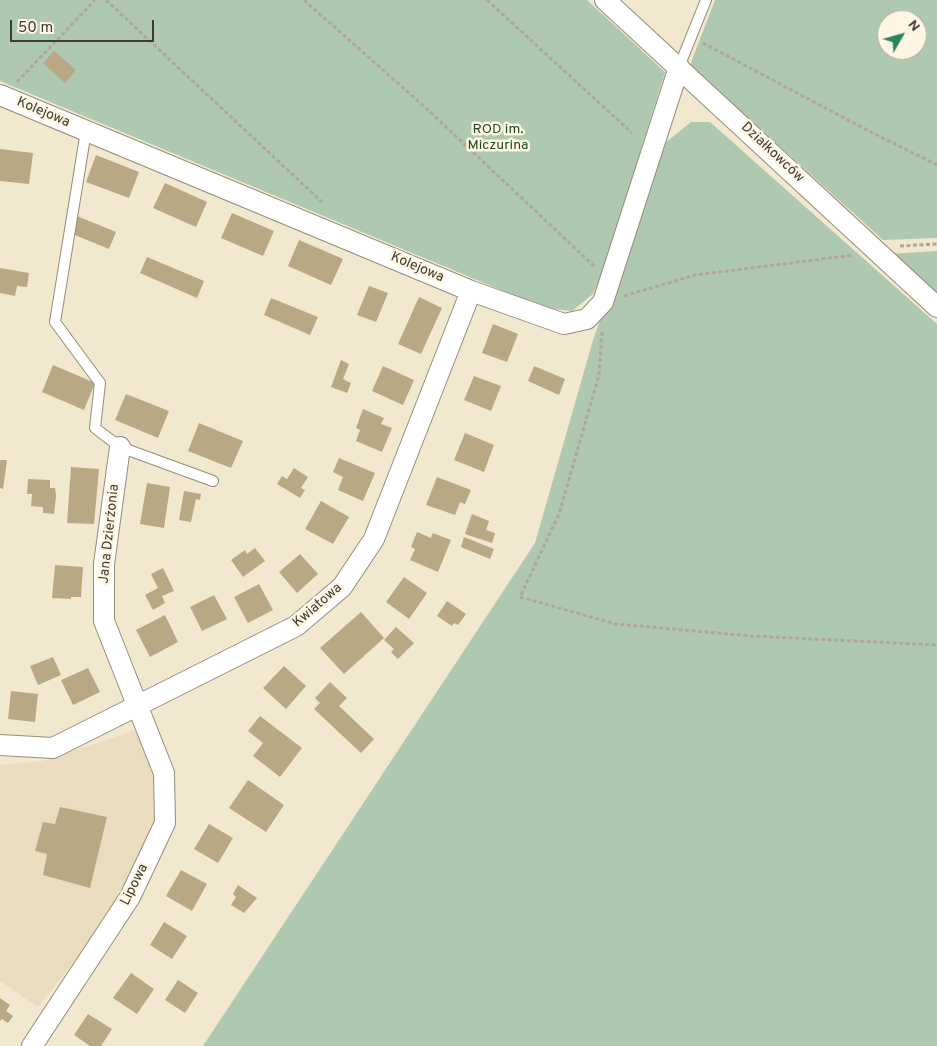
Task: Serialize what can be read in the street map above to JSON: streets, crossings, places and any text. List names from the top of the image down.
{
  "streets": {
    "street": [
      "Kolejowa",
      "Działkowców",
      "Jana Dzierżonia",
      "Kwiatowa",
      "Lipowa"
    ]
  },
  "crossings": [
    ["Kolejowa", "Działkowców"],
    ["Kolejowa", "Kwiatowa"],
    ["Jana Dzierżonia", "Kwiatowa"],
    ["Jana Dzierżonia", "Lipowa"],
    ["Kwiatowa", "Lipowa"]
  ],
  "parks": ["ROD im. Miczurina"],
  "scale_bar": "50 m",
  "north": "top right"
}
